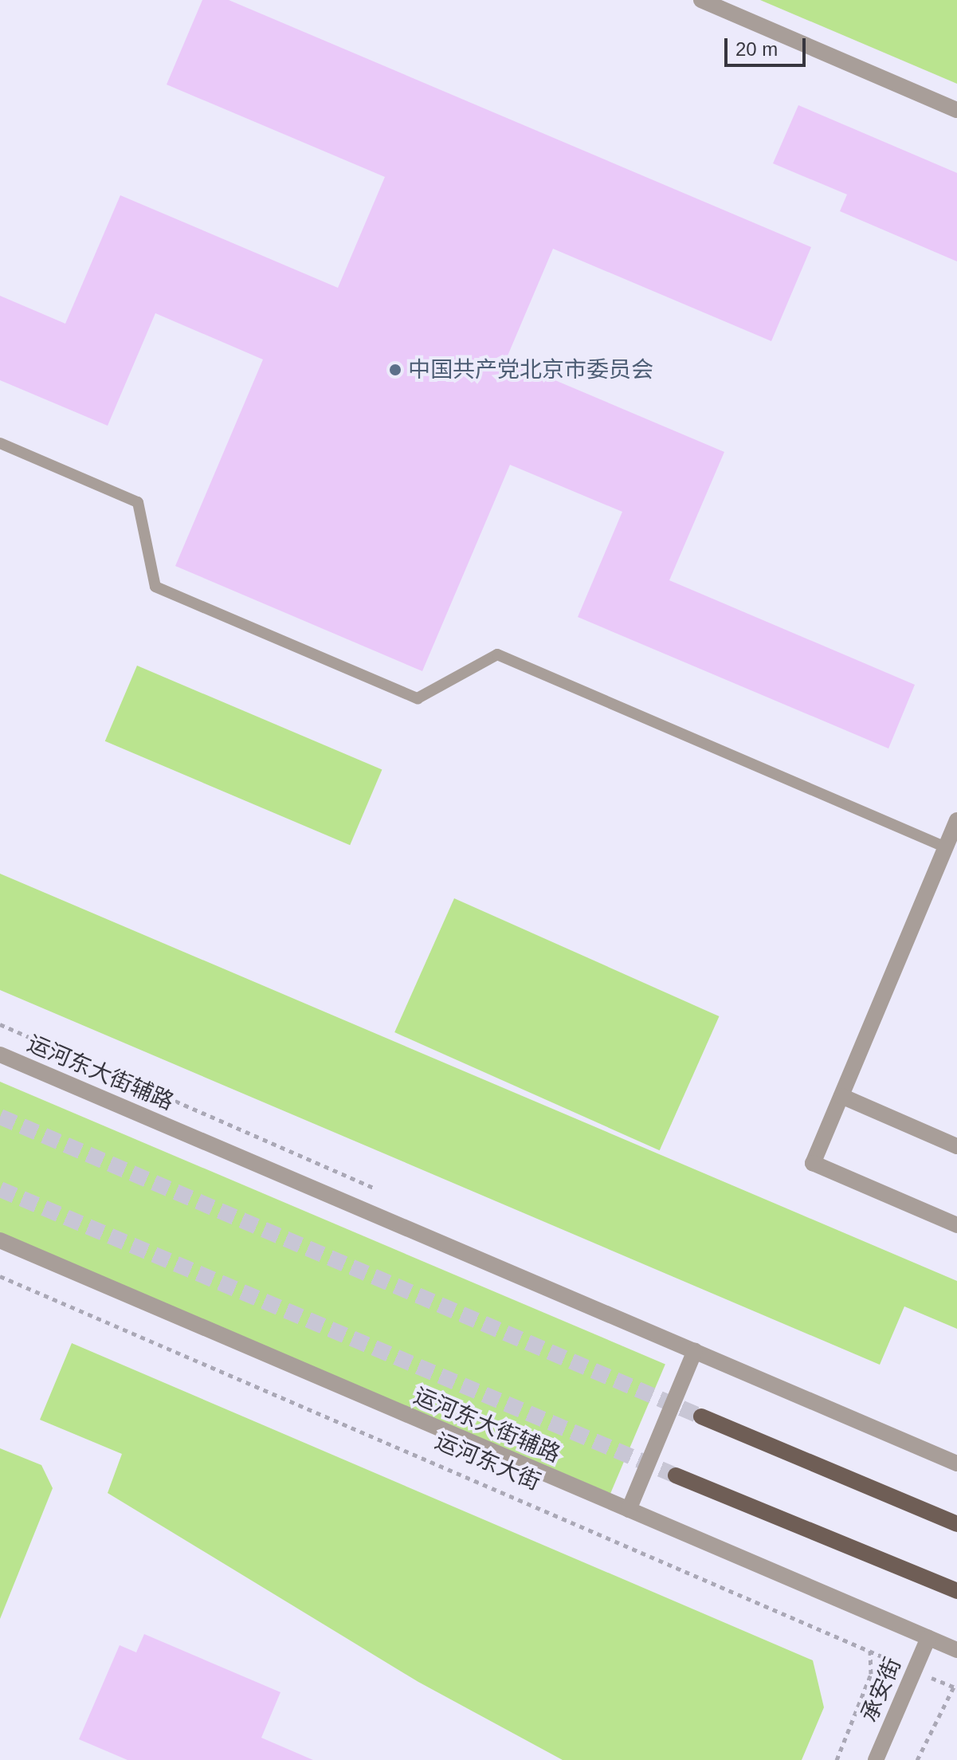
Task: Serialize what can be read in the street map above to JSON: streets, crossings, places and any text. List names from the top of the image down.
{
  "streets": {
    "street": ["运河东大街辅路", "承安街"],
    "path": ["运河东大街"]
  },
  "crossings": [
    ["运河东大街辅路", "承安街"],
    ["运河东大街", "承安街"]
  ],
  "places": ["中国共产党北京市委员会"],
  "scale_bar": "20 m"
}
